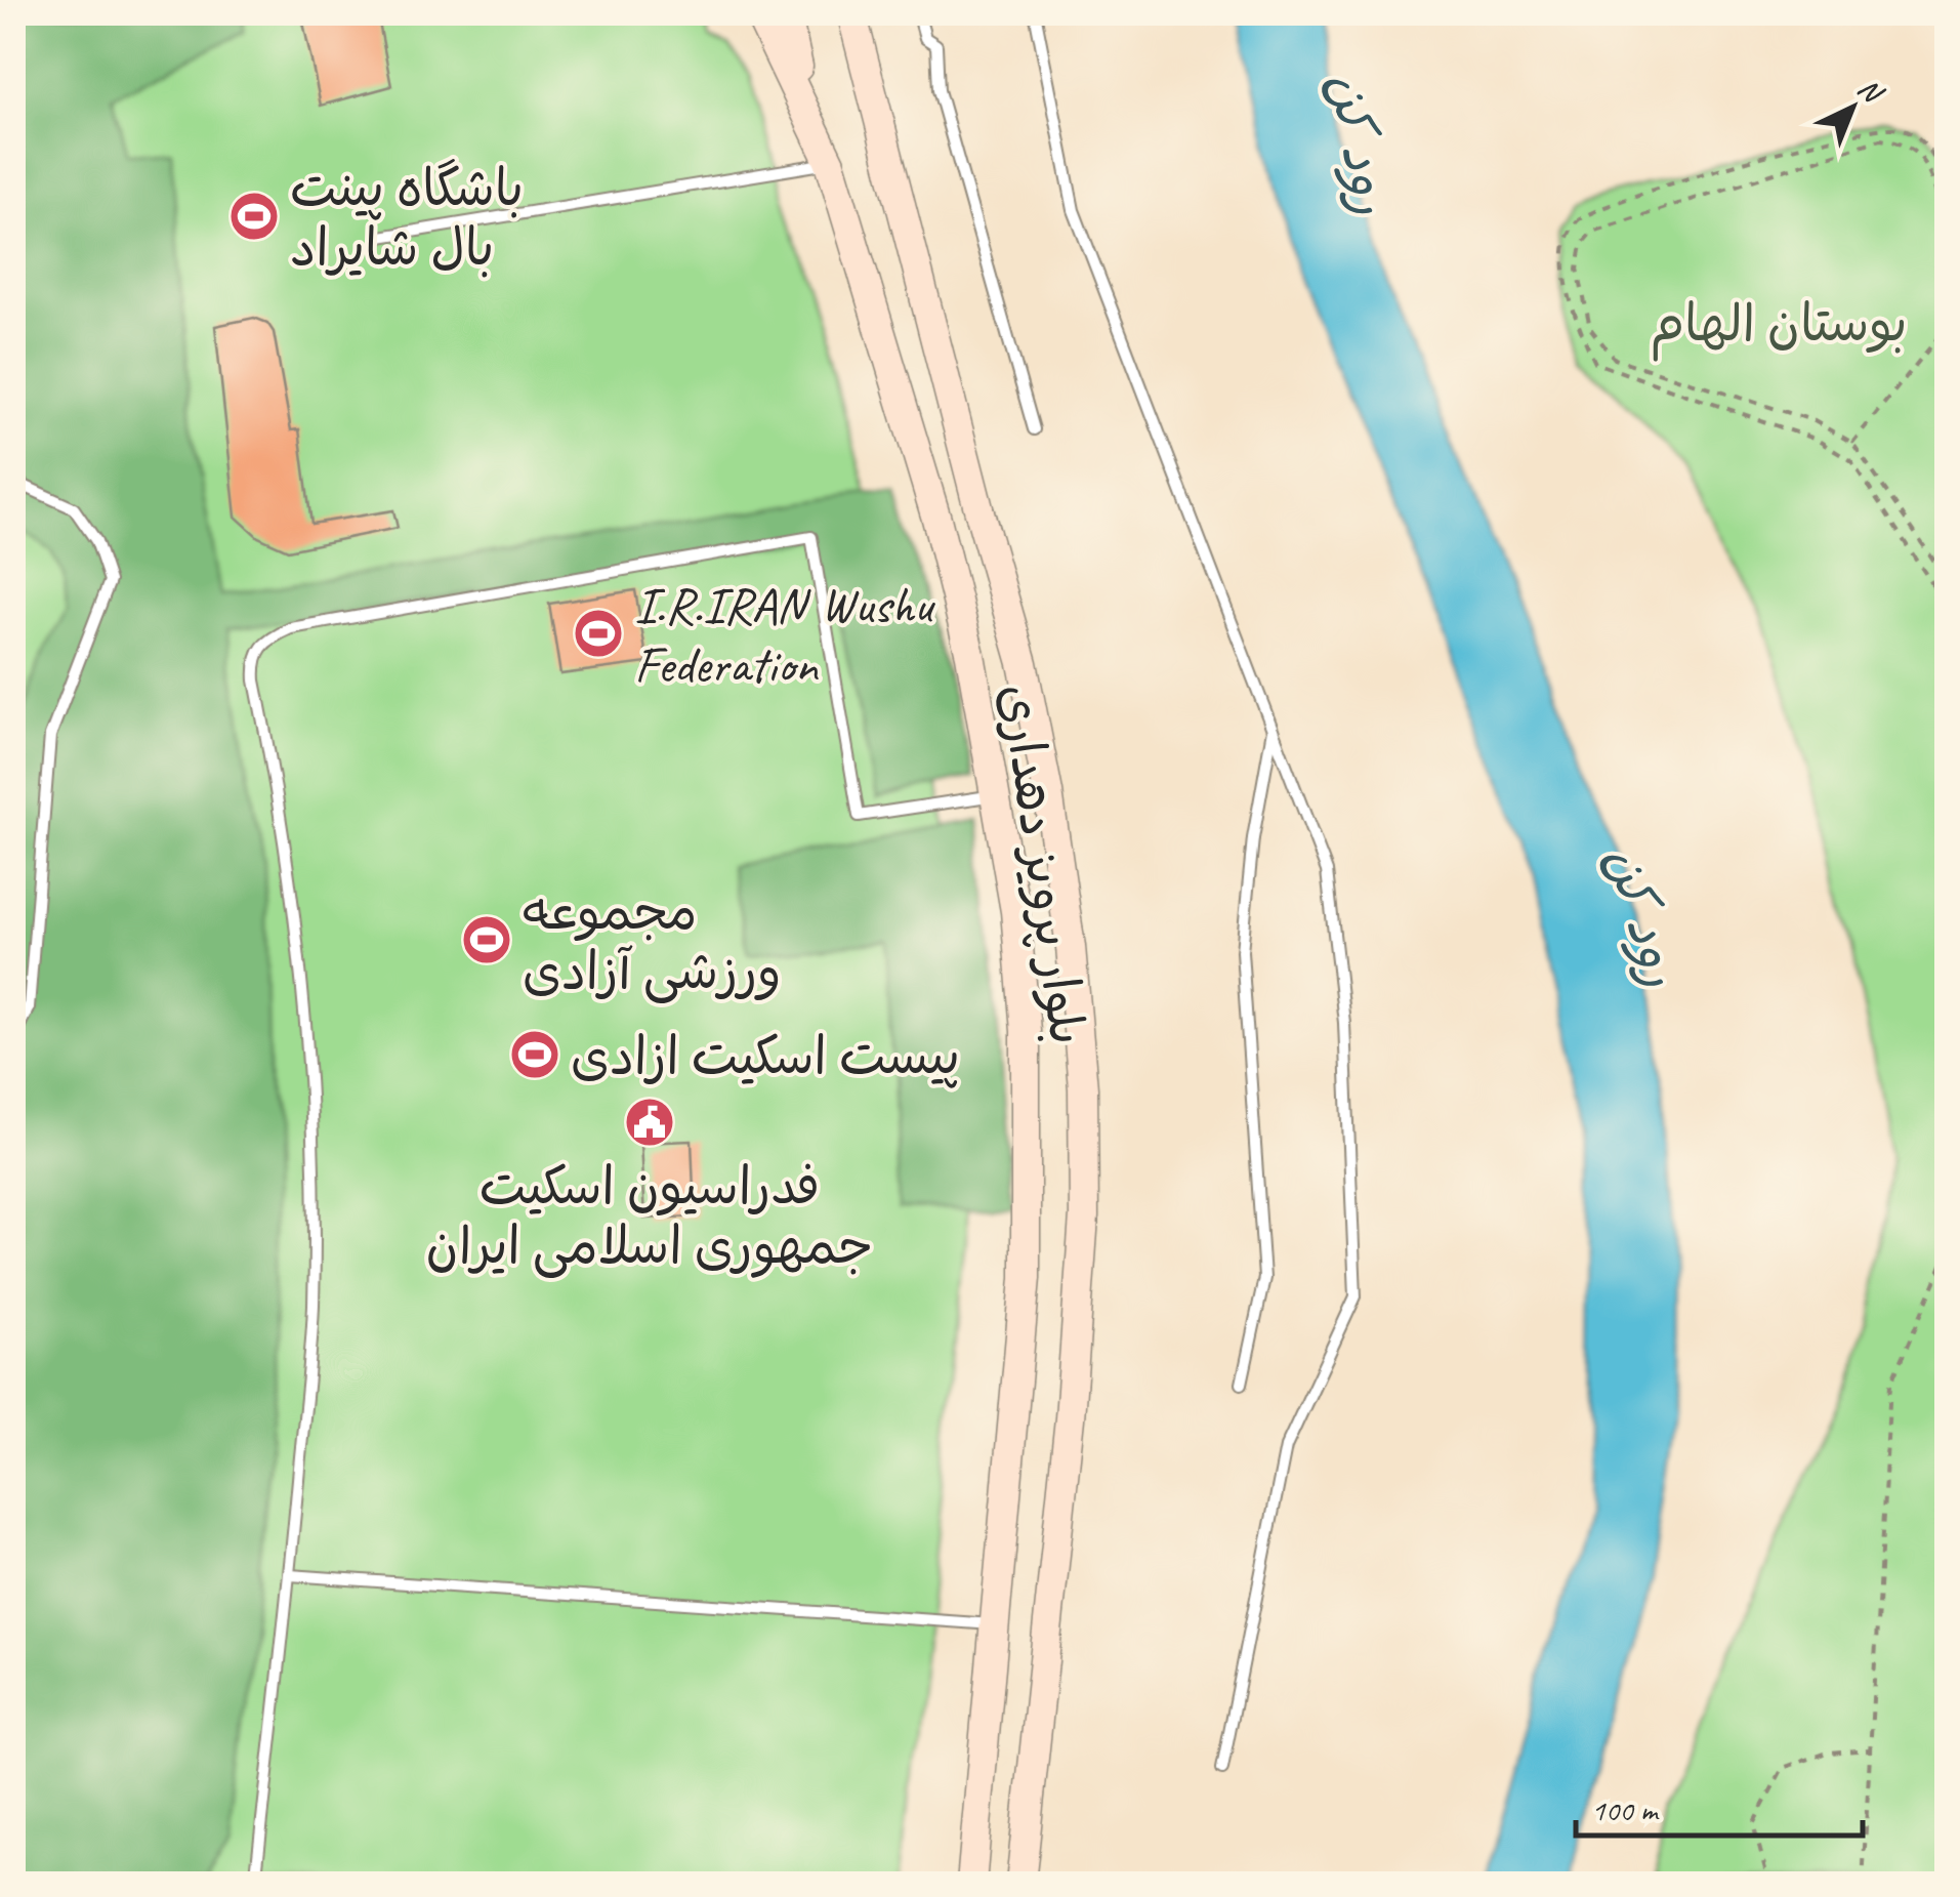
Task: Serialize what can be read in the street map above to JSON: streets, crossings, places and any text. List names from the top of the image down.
{
  "streets": {
    "main road": ["بلوار پرویز دهداری"]
  },
  "water": ["رود کن"],
  "parks": ["بوستان الهام"],
  "places": {
    "sports": [
      "باشگاه پینت بال شایراد",
      "I.R.IRAN Wushu Federation",
      "مجموعه ورزشی آزادی",
      "پیست اسکیت ازادی"
    ],
    "public building": ["فدراسیون اسکیت جمهوری اسلامی ایران"]
  },
  "scale_bar": "100 m",
  "north": "top right"
}
